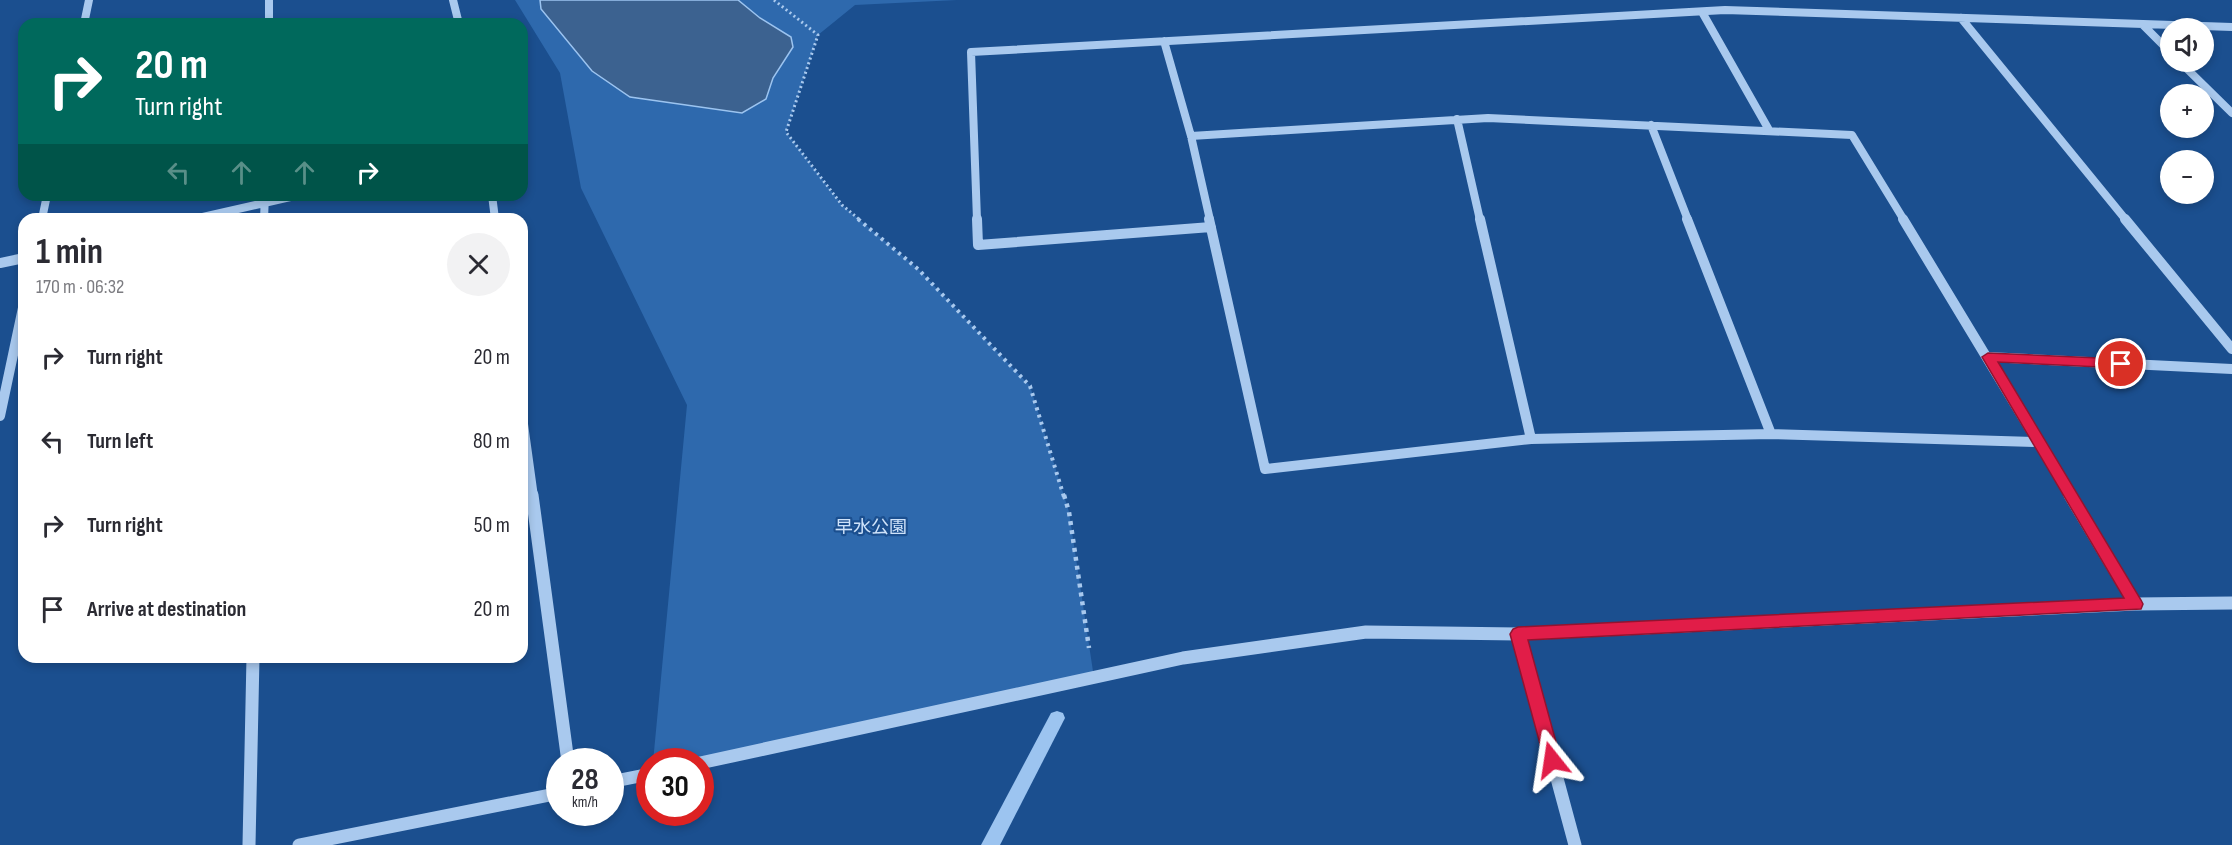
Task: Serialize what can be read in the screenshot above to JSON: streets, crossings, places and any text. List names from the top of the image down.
{
  "parks": ["早水公園"],
  "page": {
    "map_buttons": ["+", "−"],
    "turn": ["20 m", "Turn right"],
    "heading": ["1 min", "170 m · 06:32"],
    "list": [
      {
        "name": "Turn right",
        "value": "20 m"
      },
      {
        "name": "Turn left",
        "value": "80 m"
      },
      {
        "name": "Turn right",
        "value": "50 m"
      },
      {
        "name": "Arrive at destination",
        "value": "20 m"
      }
    ],
    "speed": "28 km/h",
    "limit": "30"
  }
}
